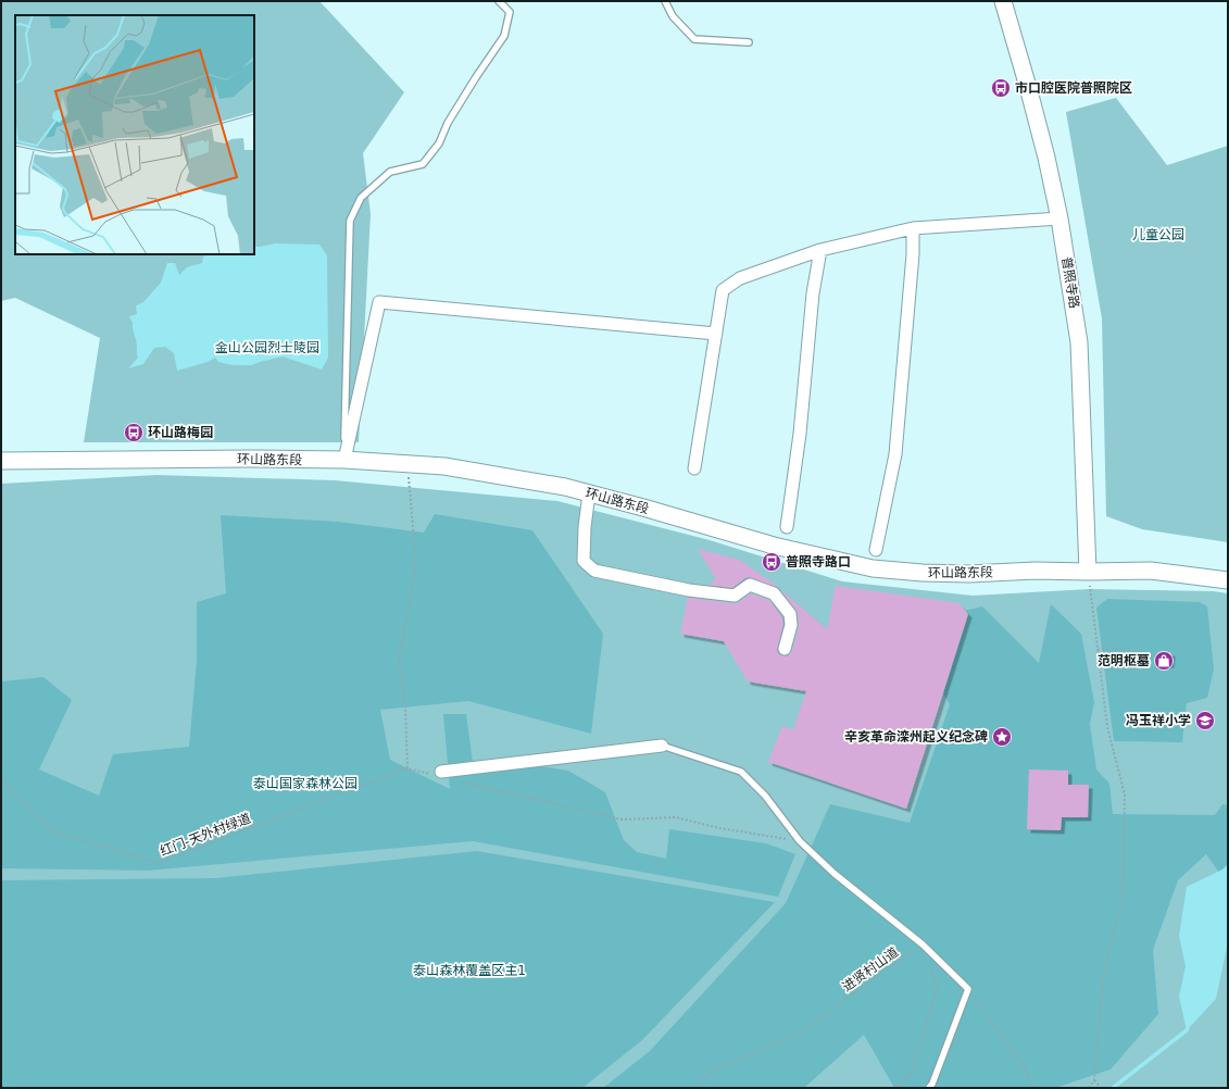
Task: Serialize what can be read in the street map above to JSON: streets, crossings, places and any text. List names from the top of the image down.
{
  "streets": {
    "main road": ["普照寺路", "环山路东段"],
    "path": ["红门-天外村绿道", "进贤村山道"]
  },
  "crossings": [
    ["普照寺路", "环山路东段"]
  ],
  "parks": [
    "儿童公园",
    "金山公园烈士陵园",
    "泰山国家森林公园",
    "泰山森林覆盖区主1"
  ],
  "places": {
    "bus stop": ["市口腔医院普照院区", "环山路梅园", "普照寺路口"],
    "shop": ["范明枢墓"],
    "school or university": ["冯玉祥小学"],
    "place": ["辛亥革命滦州起义纪念碑"]
  }
}
